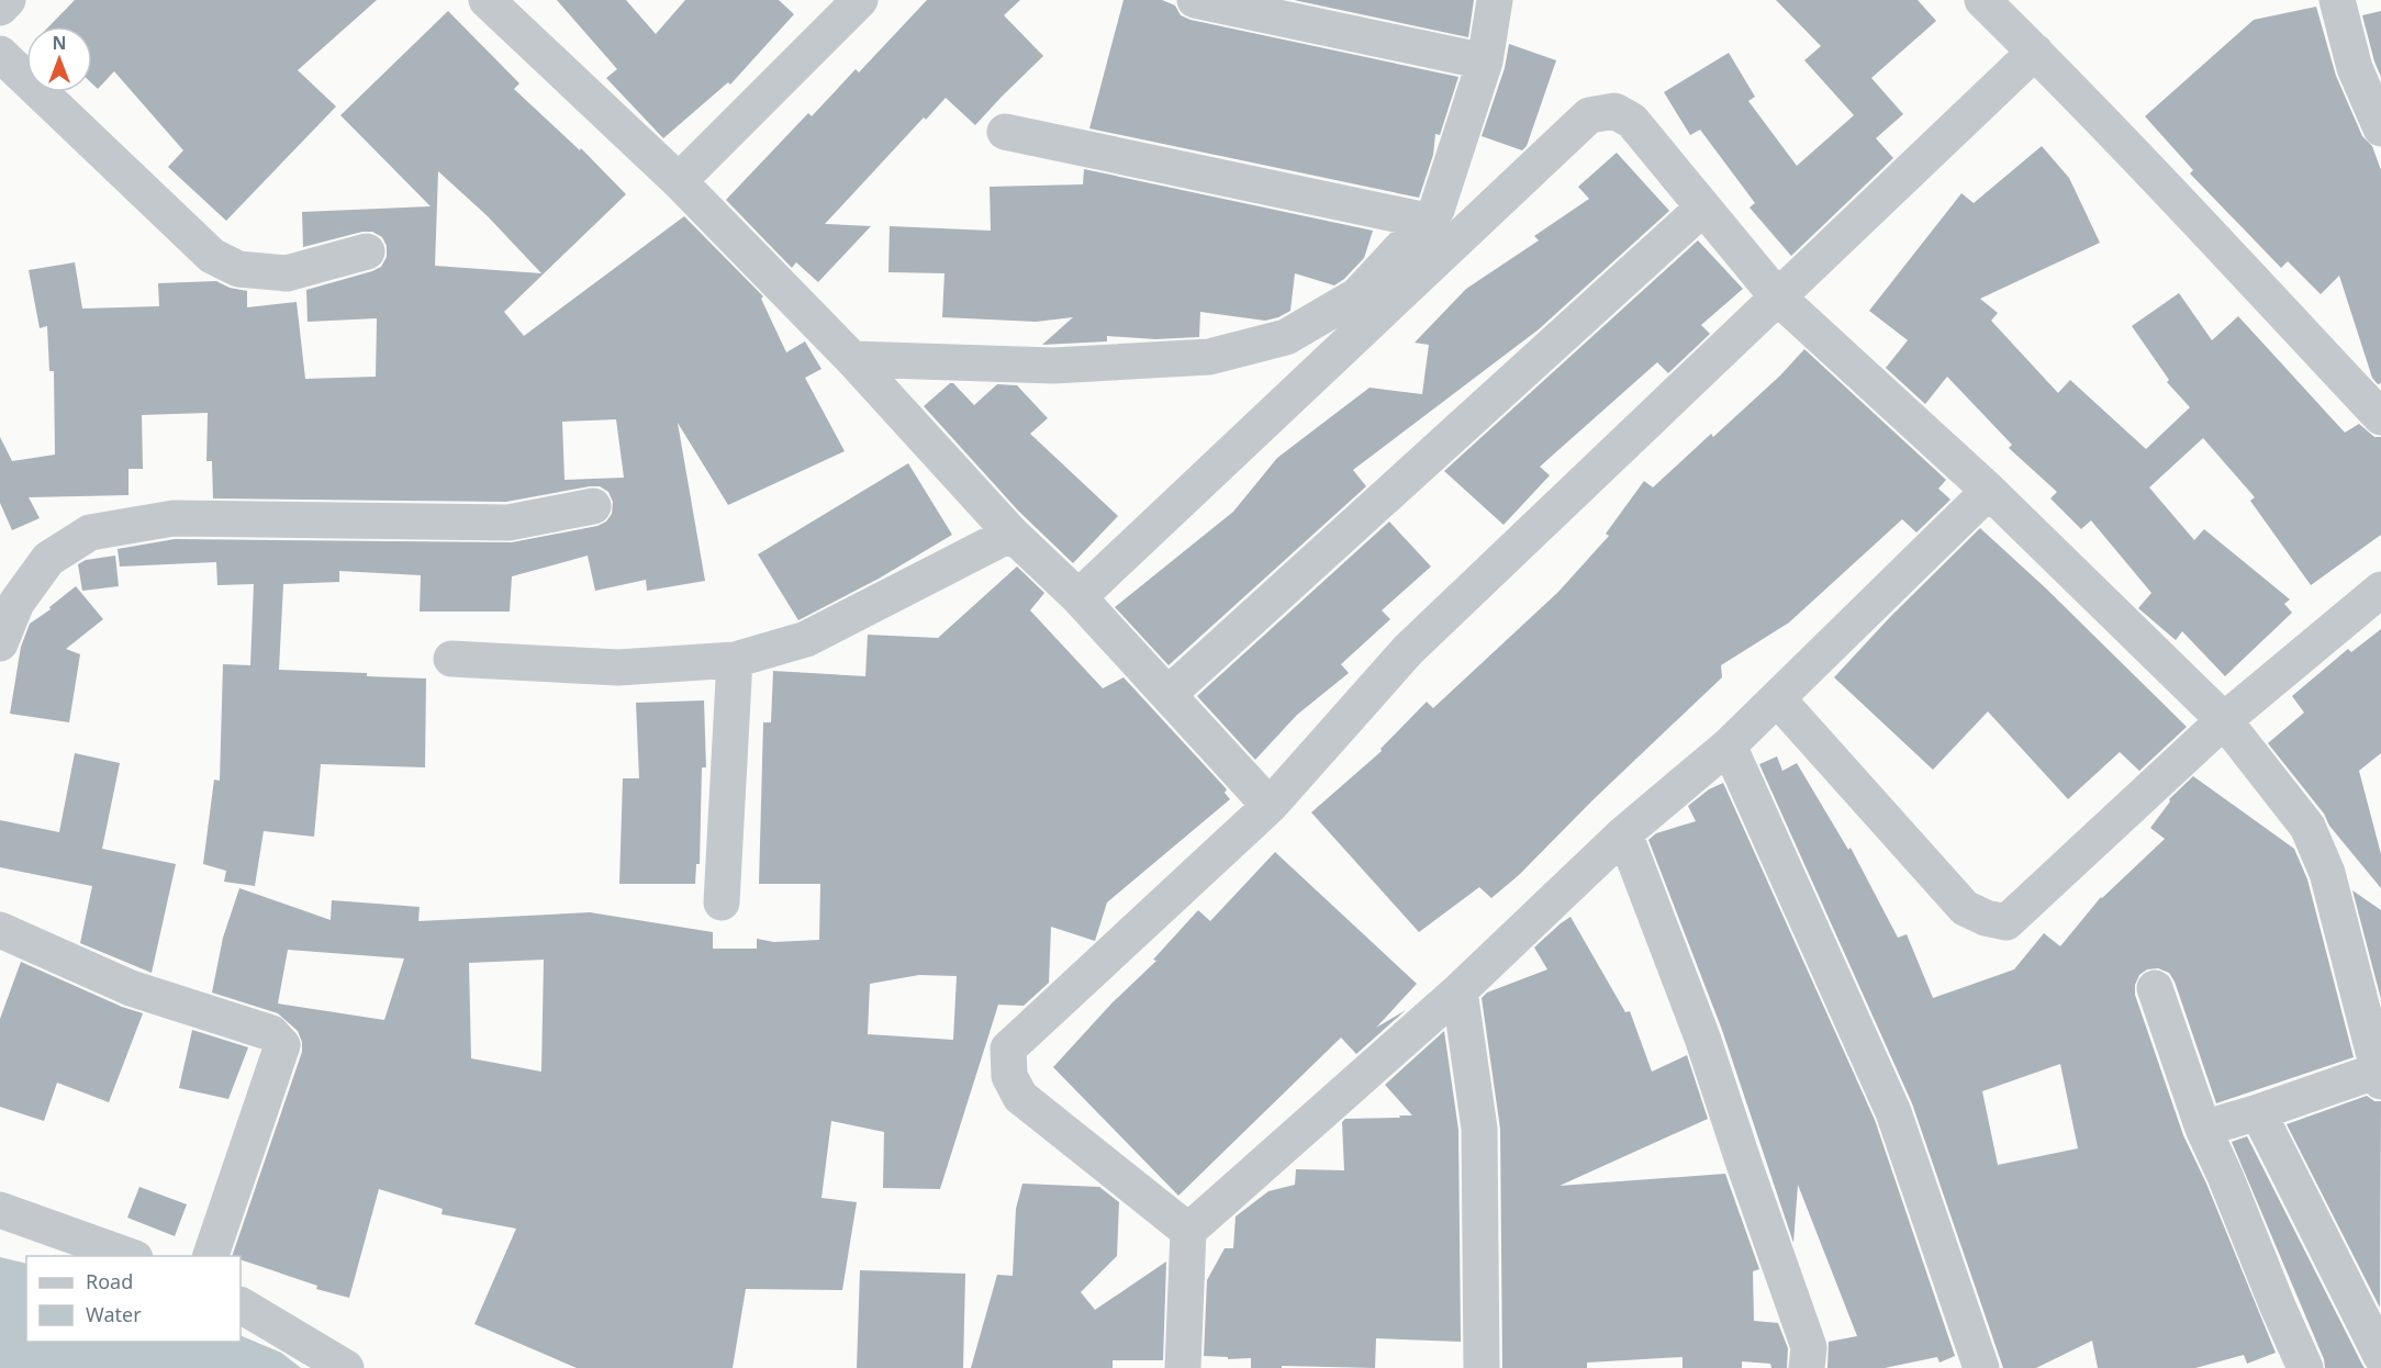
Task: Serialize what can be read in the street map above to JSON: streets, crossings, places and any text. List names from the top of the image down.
{
  "legend": ["Road", "Water"],
  "north": "top"
}
